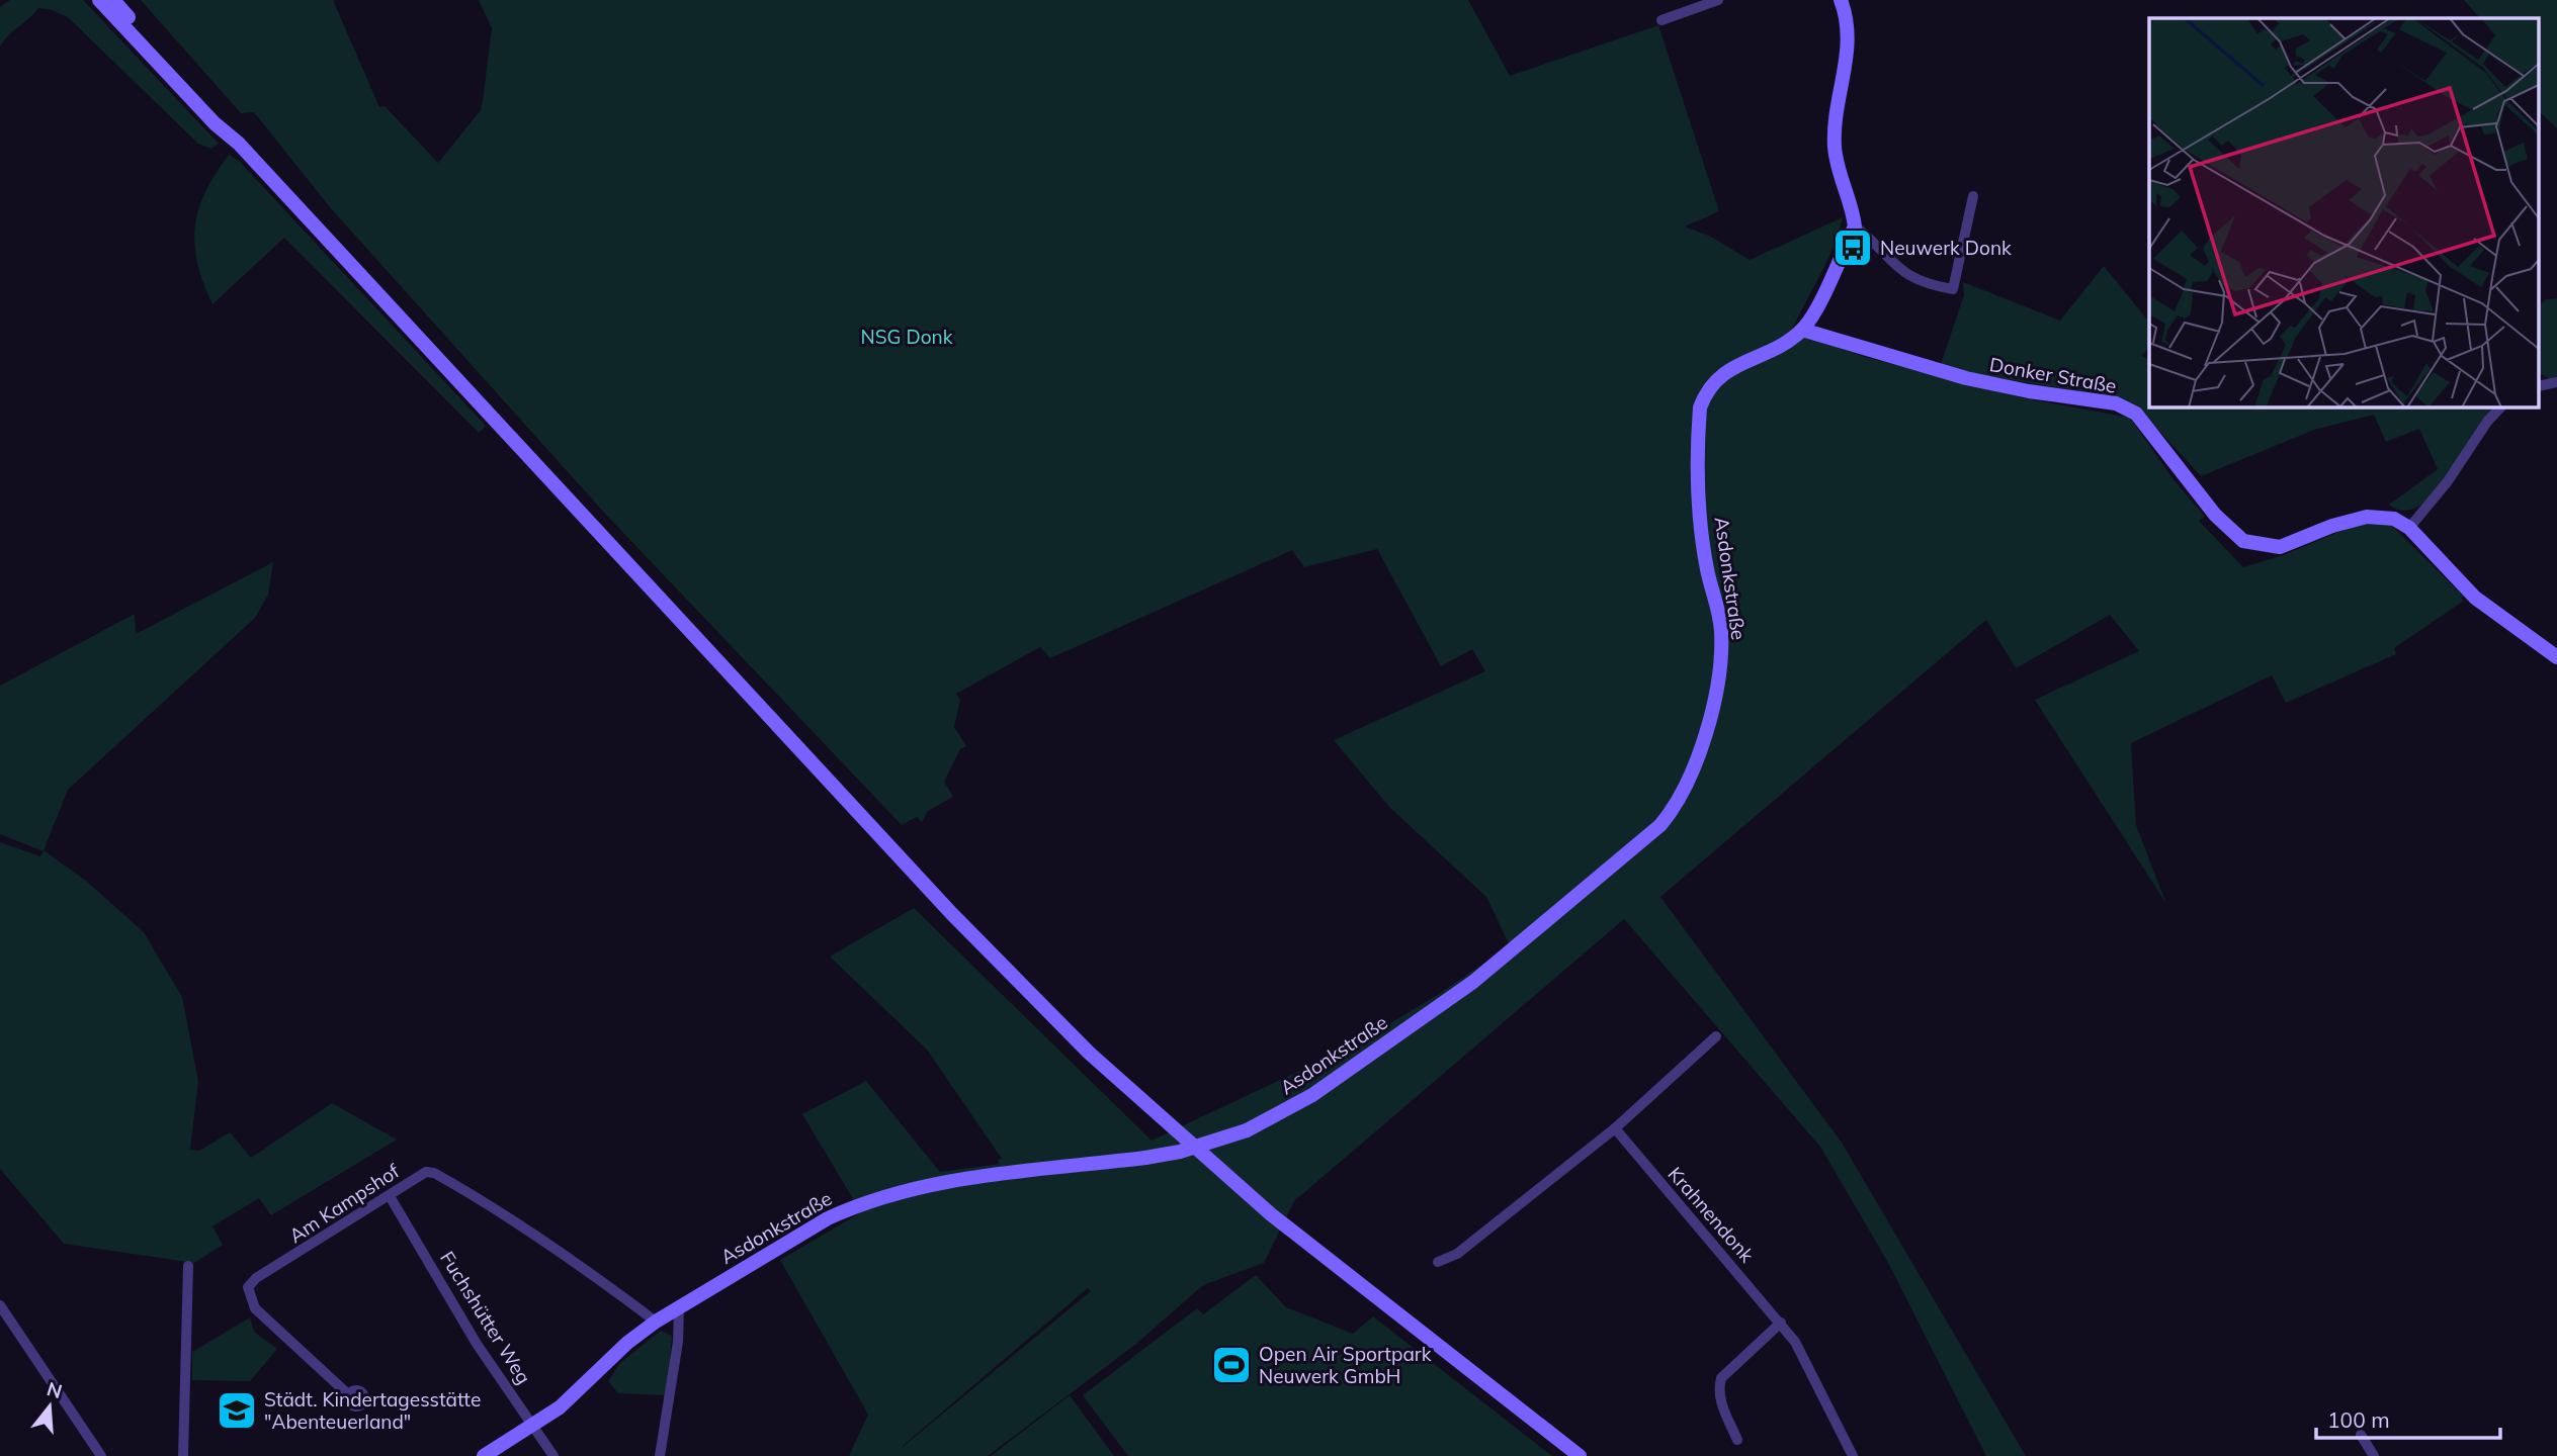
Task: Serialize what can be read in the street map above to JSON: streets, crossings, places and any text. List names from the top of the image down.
{
  "streets": {
    "street": [
      "Donker Straße",
      "Asdonkstraße",
      "Am Kampshof",
      "Krahnendonk",
      "Fuchshütter Weg"
    ]
  },
  "crossings": [
    ["Donker Straße", "Asdonkstraße"],
    ["Asdonkstraße", "Am Kampshof"],
    ["Asdonkstraße", "Fuchshütter Weg"],
    ["Am Kampshof", "Fuchshütter Weg"]
  ],
  "parks": ["NSG Donk"],
  "places": {
    "bus stop": ["Neuwerk Donk"],
    "sports": ["Open Air Sportpark Neuwerk GmbH"],
    "school or university": ["Städt. Kindertagesstätte \"Abenteuerland\""]
  },
  "scale_bar": "100 m",
  "north": "top"
}
